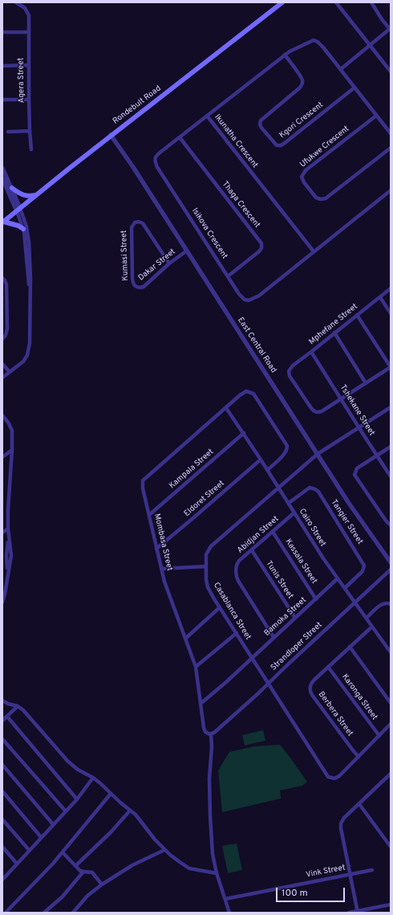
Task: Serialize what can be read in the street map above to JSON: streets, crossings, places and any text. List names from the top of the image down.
{
  "streets": {
    "main road": ["Rondebult Road"],
    "street": [
      "Agera Street",
      "Kgori Crescent",
      "Ikunatha Crescent",
      "Ufukwe Crescent",
      "Thaga Crescent",
      "Isikova Crescent",
      "Kumasi Street",
      "Dakar Street",
      "Mphefane Street",
      "East Central Road",
      "Tshekane Street",
      "Kampala Street",
      "Eldoret Street",
      "Tangier Street",
      "Cairo Street",
      "Abidjan Street",
      "Mombasa Street",
      "Kassala Street",
      "Tunis Street",
      "Casablanca Street",
      "Bamoka Street",
      "Strandloper Street",
      "Karonga Street",
      "Berbera Street",
      "Vink Street"
    ]
  },
  "crossings": [
    ["Rondebult Road", "East Central Road"],
    ["Kgori Crescent", "Ikunatha Crescent"],
    ["Ikunatha Crescent", "Ufukwe Crescent"],
    ["Ikunatha Crescent", "Isikova Crescent"],
    ["Thaga Crescent", "Isikova Crescent"],
    ["Kumasi Street", "Dakar Street"],
    ["Dakar Street", "East Central Road"],
    ["Mphefane Street", "Tshekane Street"],
    ["East Central Road", "Casablanca Street"],
    ["Tshekane Street", "Casablanca Street"],
    ["Kampala Street", "Cairo Street"],
    ["Kampala Street", "Mombasa Street"],
    ["Eldoret Street", "Cairo Street"],
    ["Eldoret Street", "Mombasa Street"],
    ["Tangier Street", "Cairo Street"],
    ["Cairo Street", "Abidjan Street"],
    ["Cairo Street", "Mombasa Street"],
    ["Cairo Street", "Casablanca Street"],
    ["Cairo Street", "Bamoka Street"],
    ["Cairo Street", "Strandloper Street"],
    ["Cairo Street", "Berbera Street"],
    ["Abidjan Street", "Kassala Street"],
    ["Abidjan Street", "Tunis Street"],
    ["Abidjan Street", "Bamoka Street"],
    ["Mombasa Street", "Bamoka Street"],
    ["Mombasa Street", "Strandloper Street"],
    ["Kassala Street", "Bamoka Street"],
    ["Tunis Street", "Bamoka Street"],
    ["Casablanca Street", "Bamoka Street"],
    ["Casablanca Street", "Strandloper Street"],
    ["Casablanca Street", "Berbera Street"],
    ["Karonga Street", "Berbera Street"]
  ],
  "scale_bar": "100 m"
}
